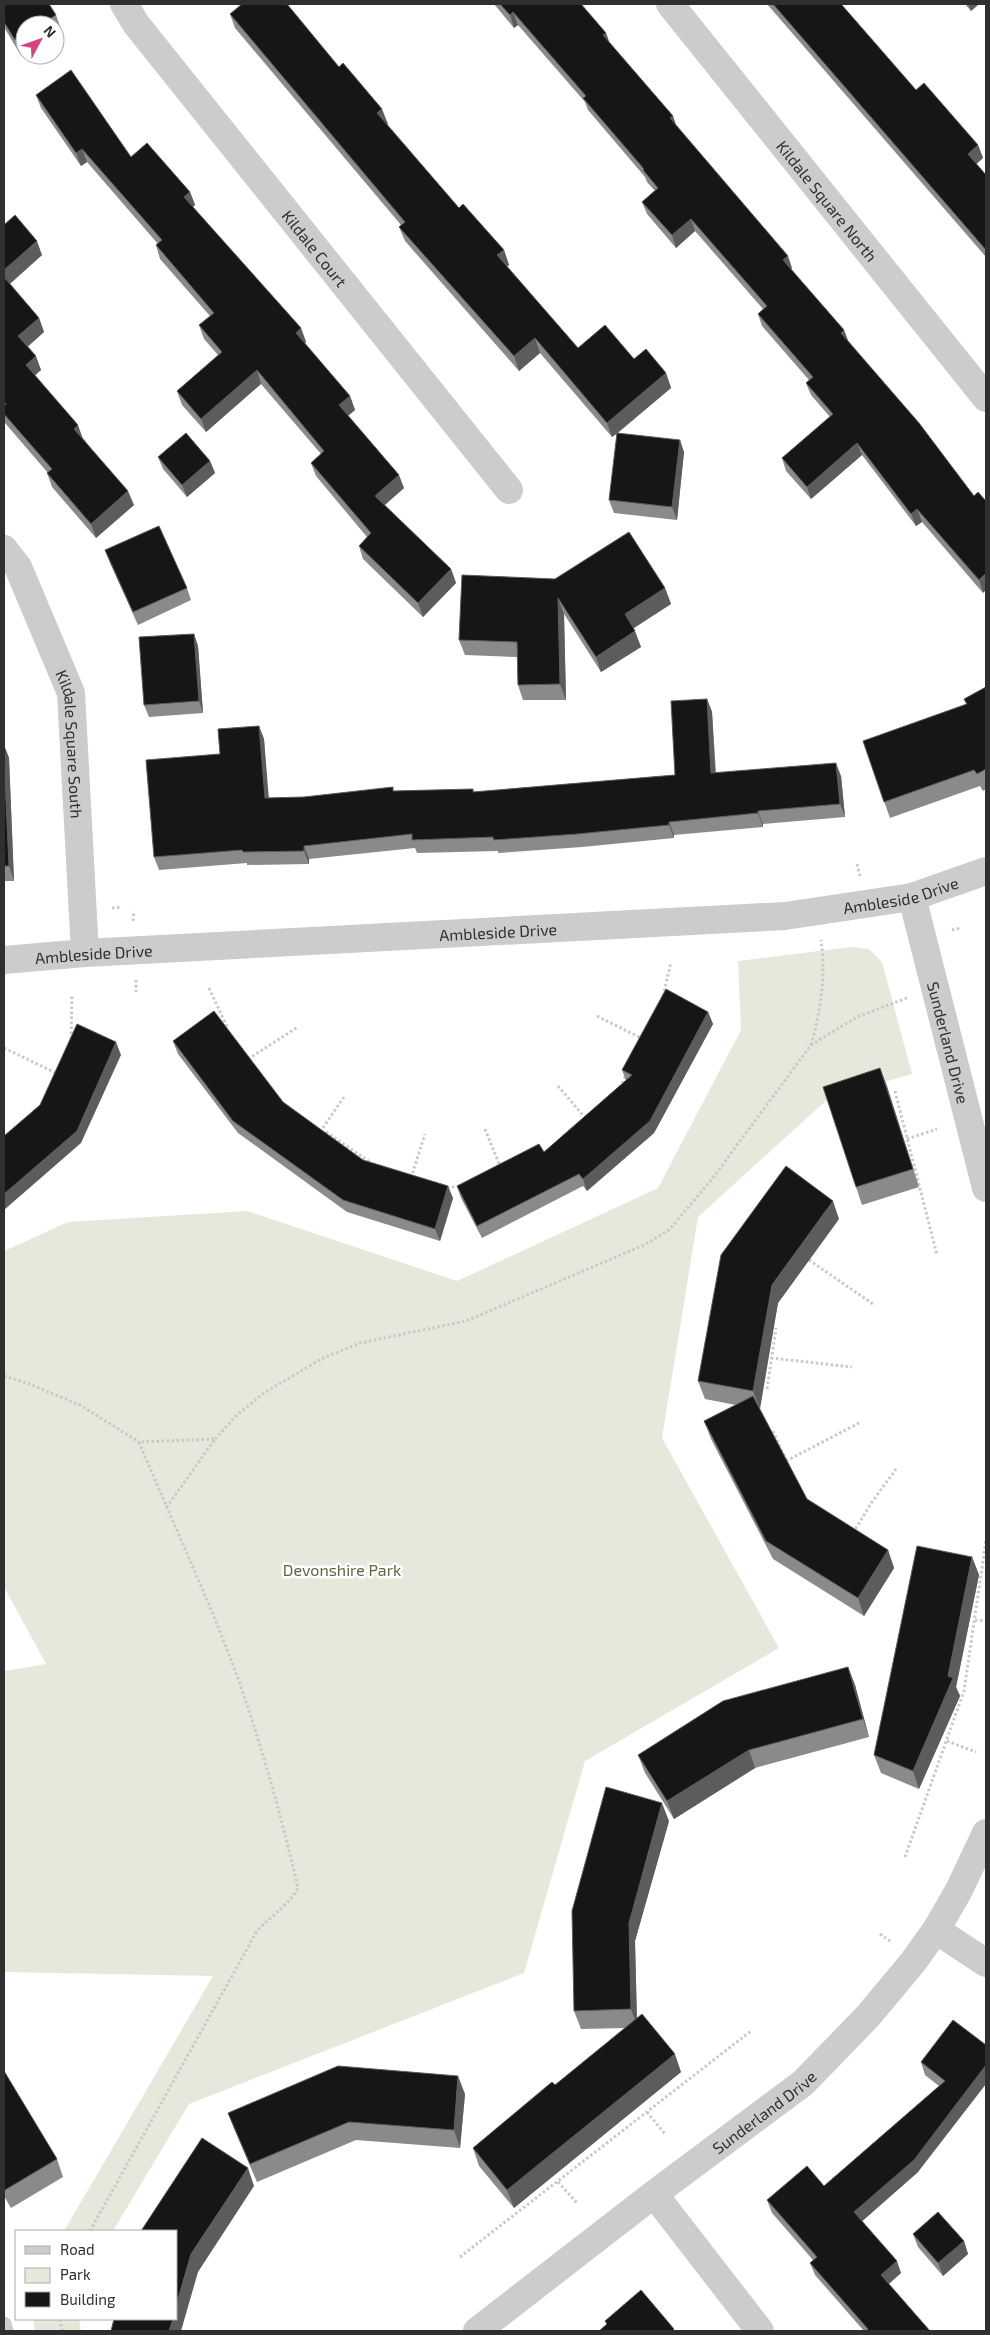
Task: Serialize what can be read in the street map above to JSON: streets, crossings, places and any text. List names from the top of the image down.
{
  "streets": {
    "street": [
      "Kildale Square North",
      "Kildale Court",
      "Kildale Square South",
      "Ambleside Drive",
      "Sunderland Drive"
    ]
  },
  "crossings": [
    ["Kildale Square South", "Ambleside Drive"],
    ["Ambleside Drive", "Sunderland Drive"]
  ],
  "parks": ["Devonshire Park"],
  "legend": ["Road", "Park", "Building"],
  "north": "top right"
}
